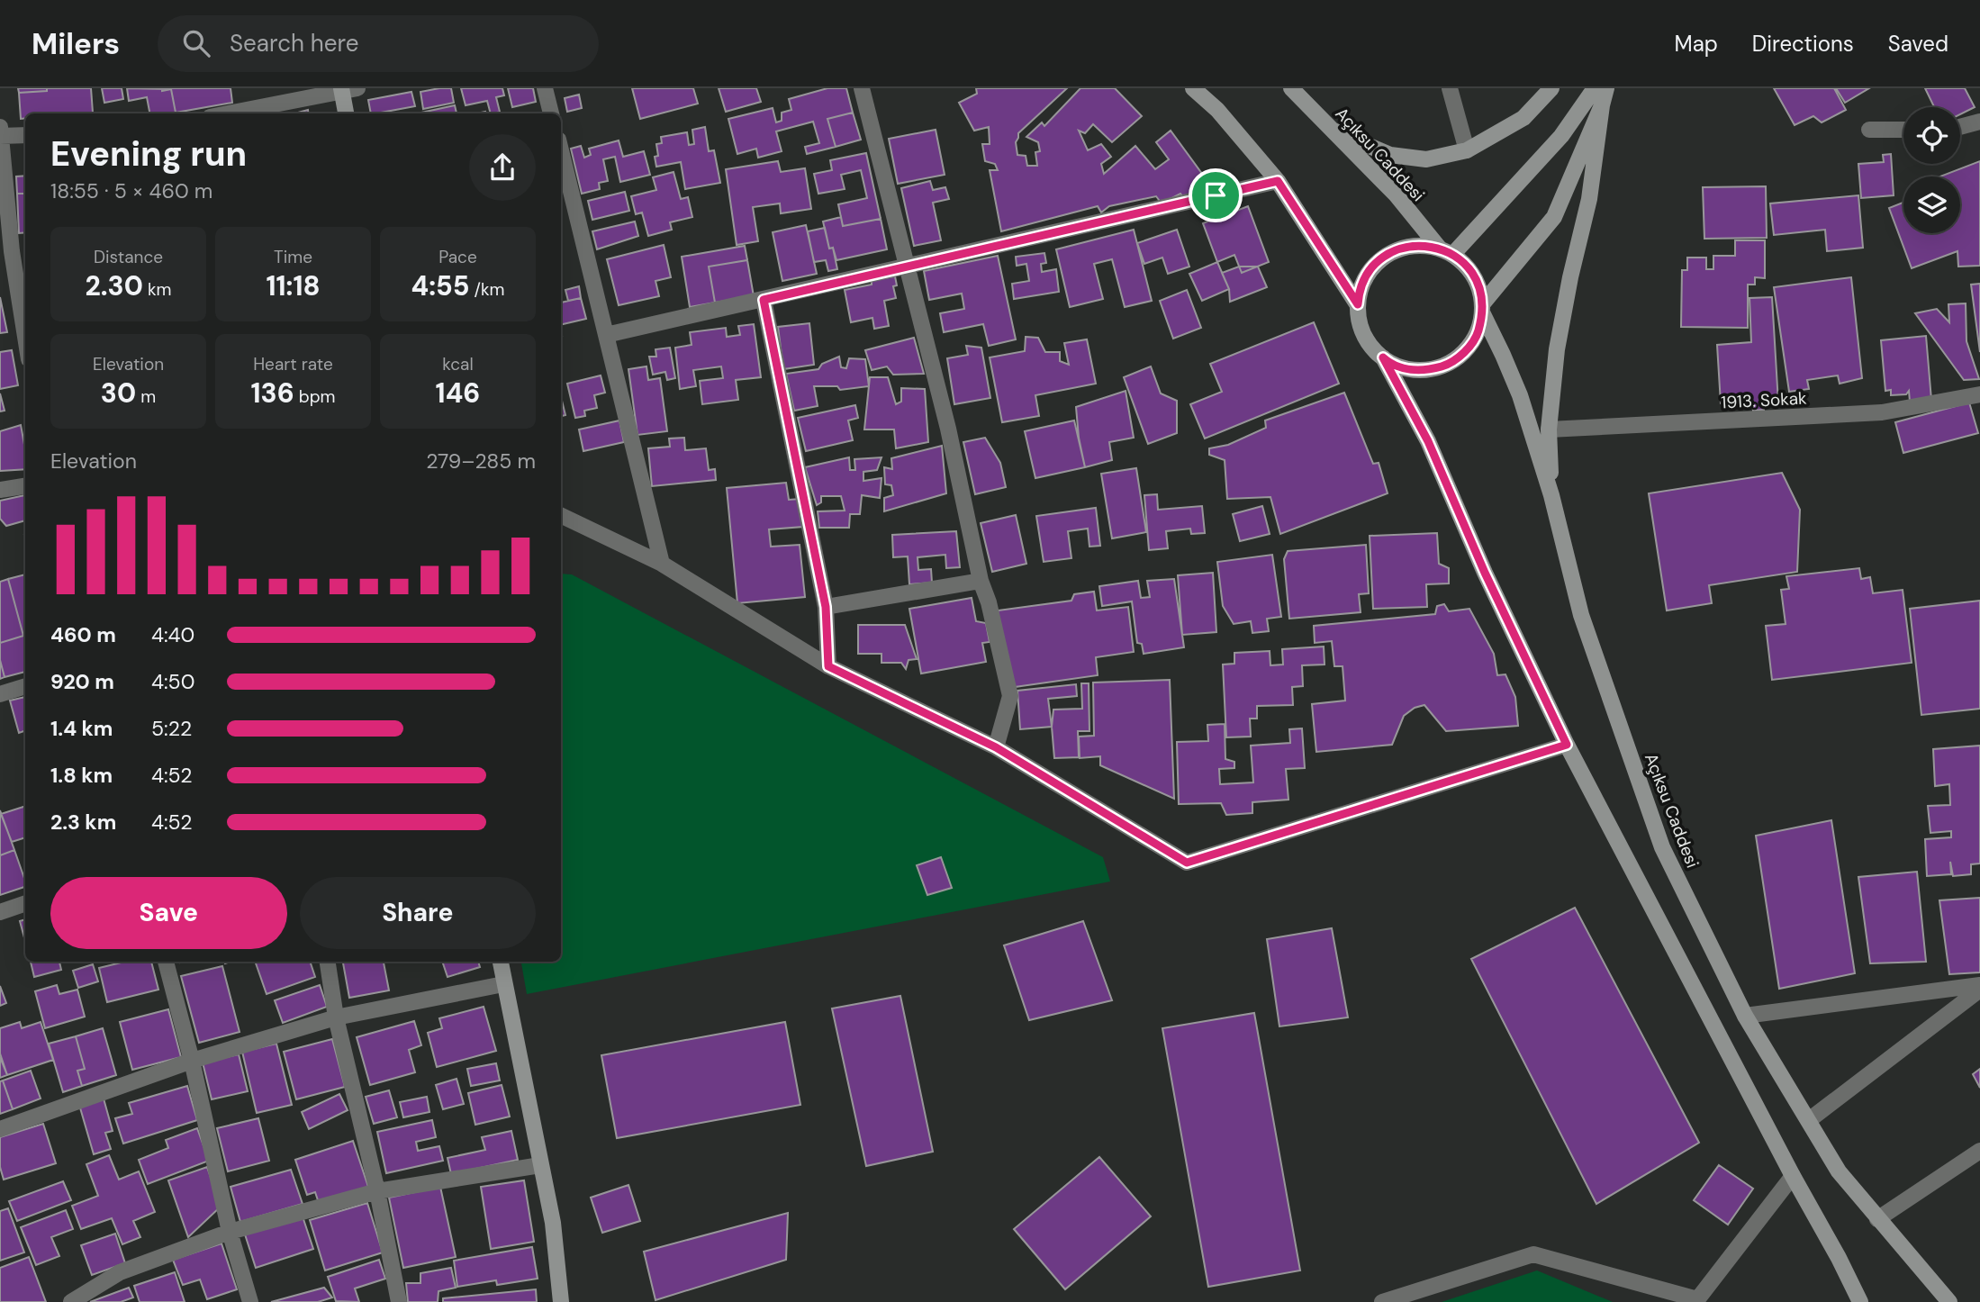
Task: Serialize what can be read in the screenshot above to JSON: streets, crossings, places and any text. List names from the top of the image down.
{
  "streets": {
    "main road": ["Açıksu Caddesi"],
    "street": ["1913. Sokak"]
  },
  "page": {
    "header": "Milers",
    "search": "Search here",
    "nav": ["Map", "Directions", "Saved"],
    "heading": ["Evening run", "18:55 · 5 × 460 m"],
    "stats": [
      ["Distance", "2.30 km"],
      ["Time", "11:18"],
      ["Pace", "4:55 /km"],
      ["Elevation", "30 m"],
      ["Heart rate", "136 bpm"],
      ["kcal", "146"]
    ],
    "chart": ["Elevation", "279–285 m"],
    "list": [
      {
        "name": "460 m",
        "note": "4:40"
      },
      {
        "name": "920 m",
        "note": "4:50"
      },
      {
        "name": "1.4 km",
        "note": "5:22"
      },
      {
        "name": "1.8 km",
        "note": "4:52"
      },
      {
        "name": "2.3 km",
        "note": "4:52"
      }
    ],
    "buttons": ["Save", "Share"]
  }
}
